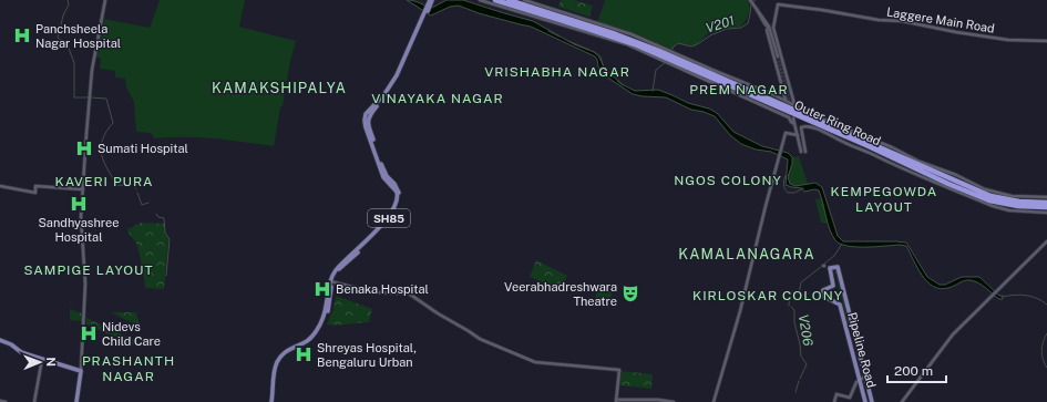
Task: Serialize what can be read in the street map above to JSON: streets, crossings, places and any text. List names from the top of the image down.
{
  "streets": {
    "highway": ["Outer Ring Road"],
    "main road": ["SH85", "Pipeline Road"],
    "street": ["Laggere Main Road"]
  },
  "districts": [
    "VRISHABHA NAGAR",
    "KAMAKSHIPALYA",
    "PREM NAGAR",
    "VINAYAKA NAGAR",
    "NGOS COLONY",
    "KAVERI PURA",
    "KEMPEGOWDA LAYOUT",
    "KAMALANAGARA",
    "SAMPIGE LAYOUT",
    "KIRLOSKAR COLONY",
    "PRASHANTH NAGAR"
  ],
  "water": ["V201", "V206"],
  "places": {
    "hospital": [
      "Panchsheela Nagar Hospital",
      "Sumati Hospital",
      "Sandhyashree Hospital",
      "Benaka Hospital",
      "Nidevs Child Care",
      "Shreyas Hospital, Bengaluru Urban"
    ],
    "theatre": ["Veerabhadreshwara Theatre"]
  },
  "scale_bar": "200 m",
  "north": "right"
}
